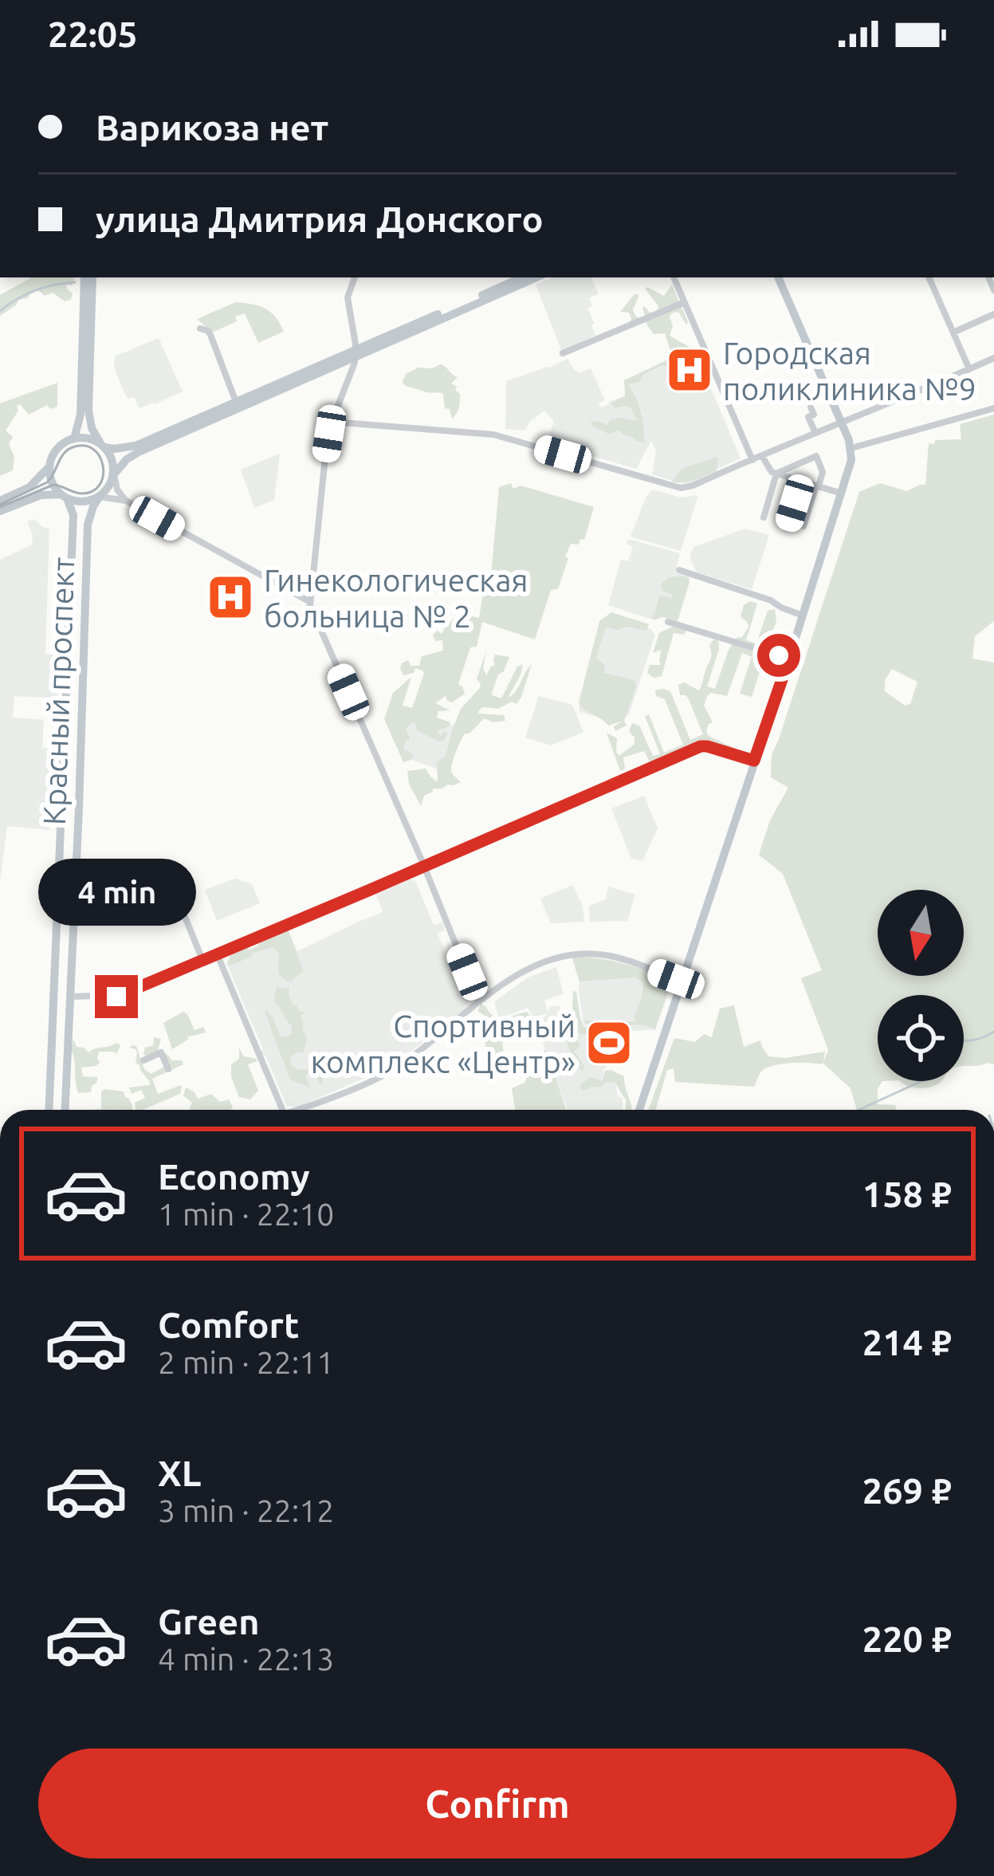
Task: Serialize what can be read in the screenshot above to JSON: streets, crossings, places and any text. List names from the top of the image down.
{
  "streets": {
    "main road": ["Красный проспект"]
  },
  "places": {
    "hospital": ["Городская поликлиника №9", "Гинекологическая больница № 2"],
    "sports": ["Спортивный комплекс «Центр»"]
  },
  "north": "bottom",
  "page": {
    "status": "22:05",
    "banner": ["Варикоза нет", "улица Дмитрия Донского"],
    "bubble": "4 min",
    "list": [
      {
        "name": "Economy",
        "note": "1 min · 22:10",
        "value": "158 ₽"
      },
      {
        "name": "Comfort",
        "note": "2 min · 22:11",
        "value": "214 ₽"
      },
      {
        "name": "XL",
        "note": "3 min · 22:12",
        "value": "269 ₽"
      },
      {
        "name": "Green",
        "note": "4 min · 22:13",
        "value": "220 ₽"
      }
    ],
    "buttons": "Confirm"
  }
}
